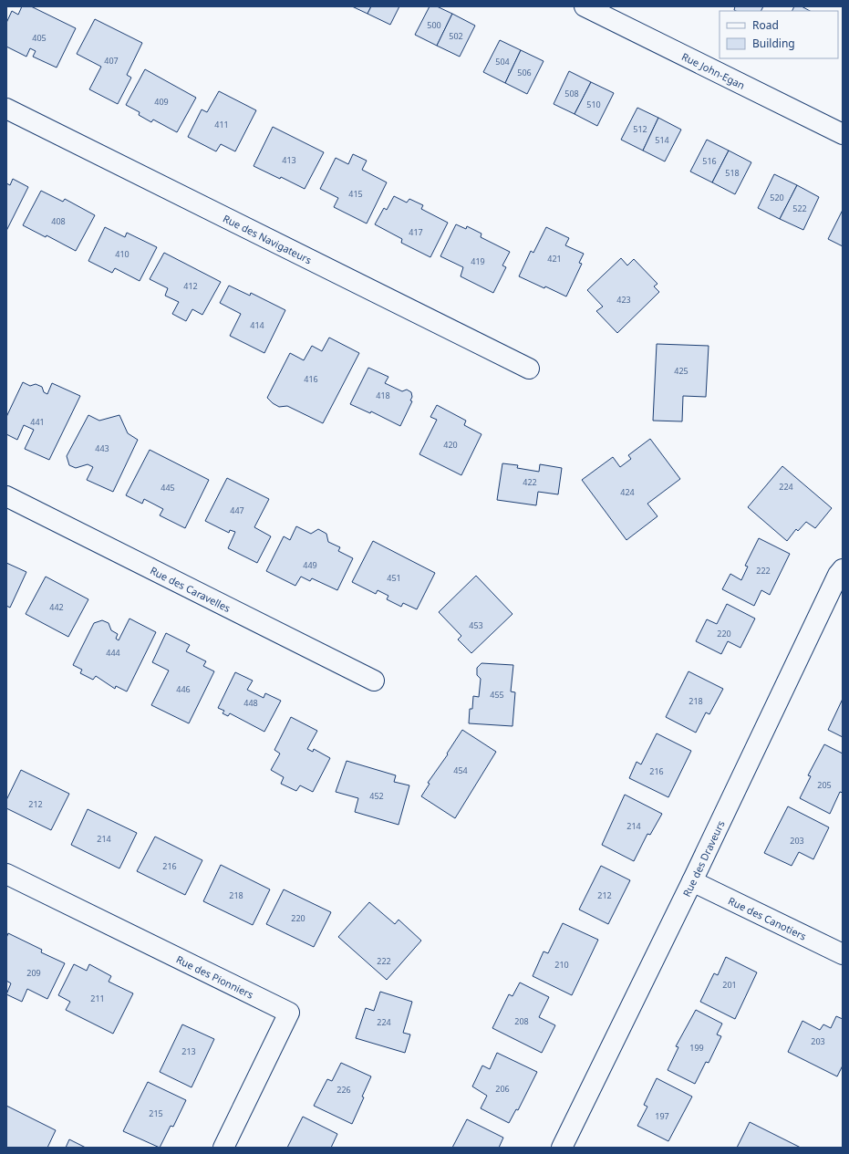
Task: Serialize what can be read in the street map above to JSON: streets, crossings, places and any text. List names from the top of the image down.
{
  "streets": {
    "street": [
      "Rue John-Egan",
      "Rue des Navigateurs",
      "Rue des Caravelles",
      "Rue des Draveurs",
      "Rue des Canotiers",
      "Rue des Pionniers"
    ]
  },
  "crossings": [
    ["Rue des Draveurs", "Rue des Canotiers"]
  ],
  "house_numbers": [
    "500",
    "502",
    "405",
    "407",
    "504",
    "506",
    "508",
    "409",
    "510",
    "411",
    "512",
    "514",
    "413",
    "516",
    "518",
    "415",
    "520",
    "522",
    "408",
    "417",
    "410",
    "421",
    "419",
    "412",
    "423",
    "414",
    "425",
    "416",
    "418",
    "441",
    "420",
    "443",
    "422",
    "224",
    "445",
    "424",
    "447",
    "449",
    "222",
    "451",
    "442",
    "453",
    "220",
    "444",
    "446",
    "455",
    "218",
    "448",
    "454",
    "216",
    "205",
    "452",
    "212",
    "214",
    "214",
    "203",
    "216",
    "218",
    "212",
    "220",
    "222",
    "210",
    "209",
    "201",
    "211",
    "208",
    "224",
    "203",
    "199",
    "213",
    "206",
    "226",
    "215",
    "197"
  ],
  "legend": ["Road", "Building"]
}
